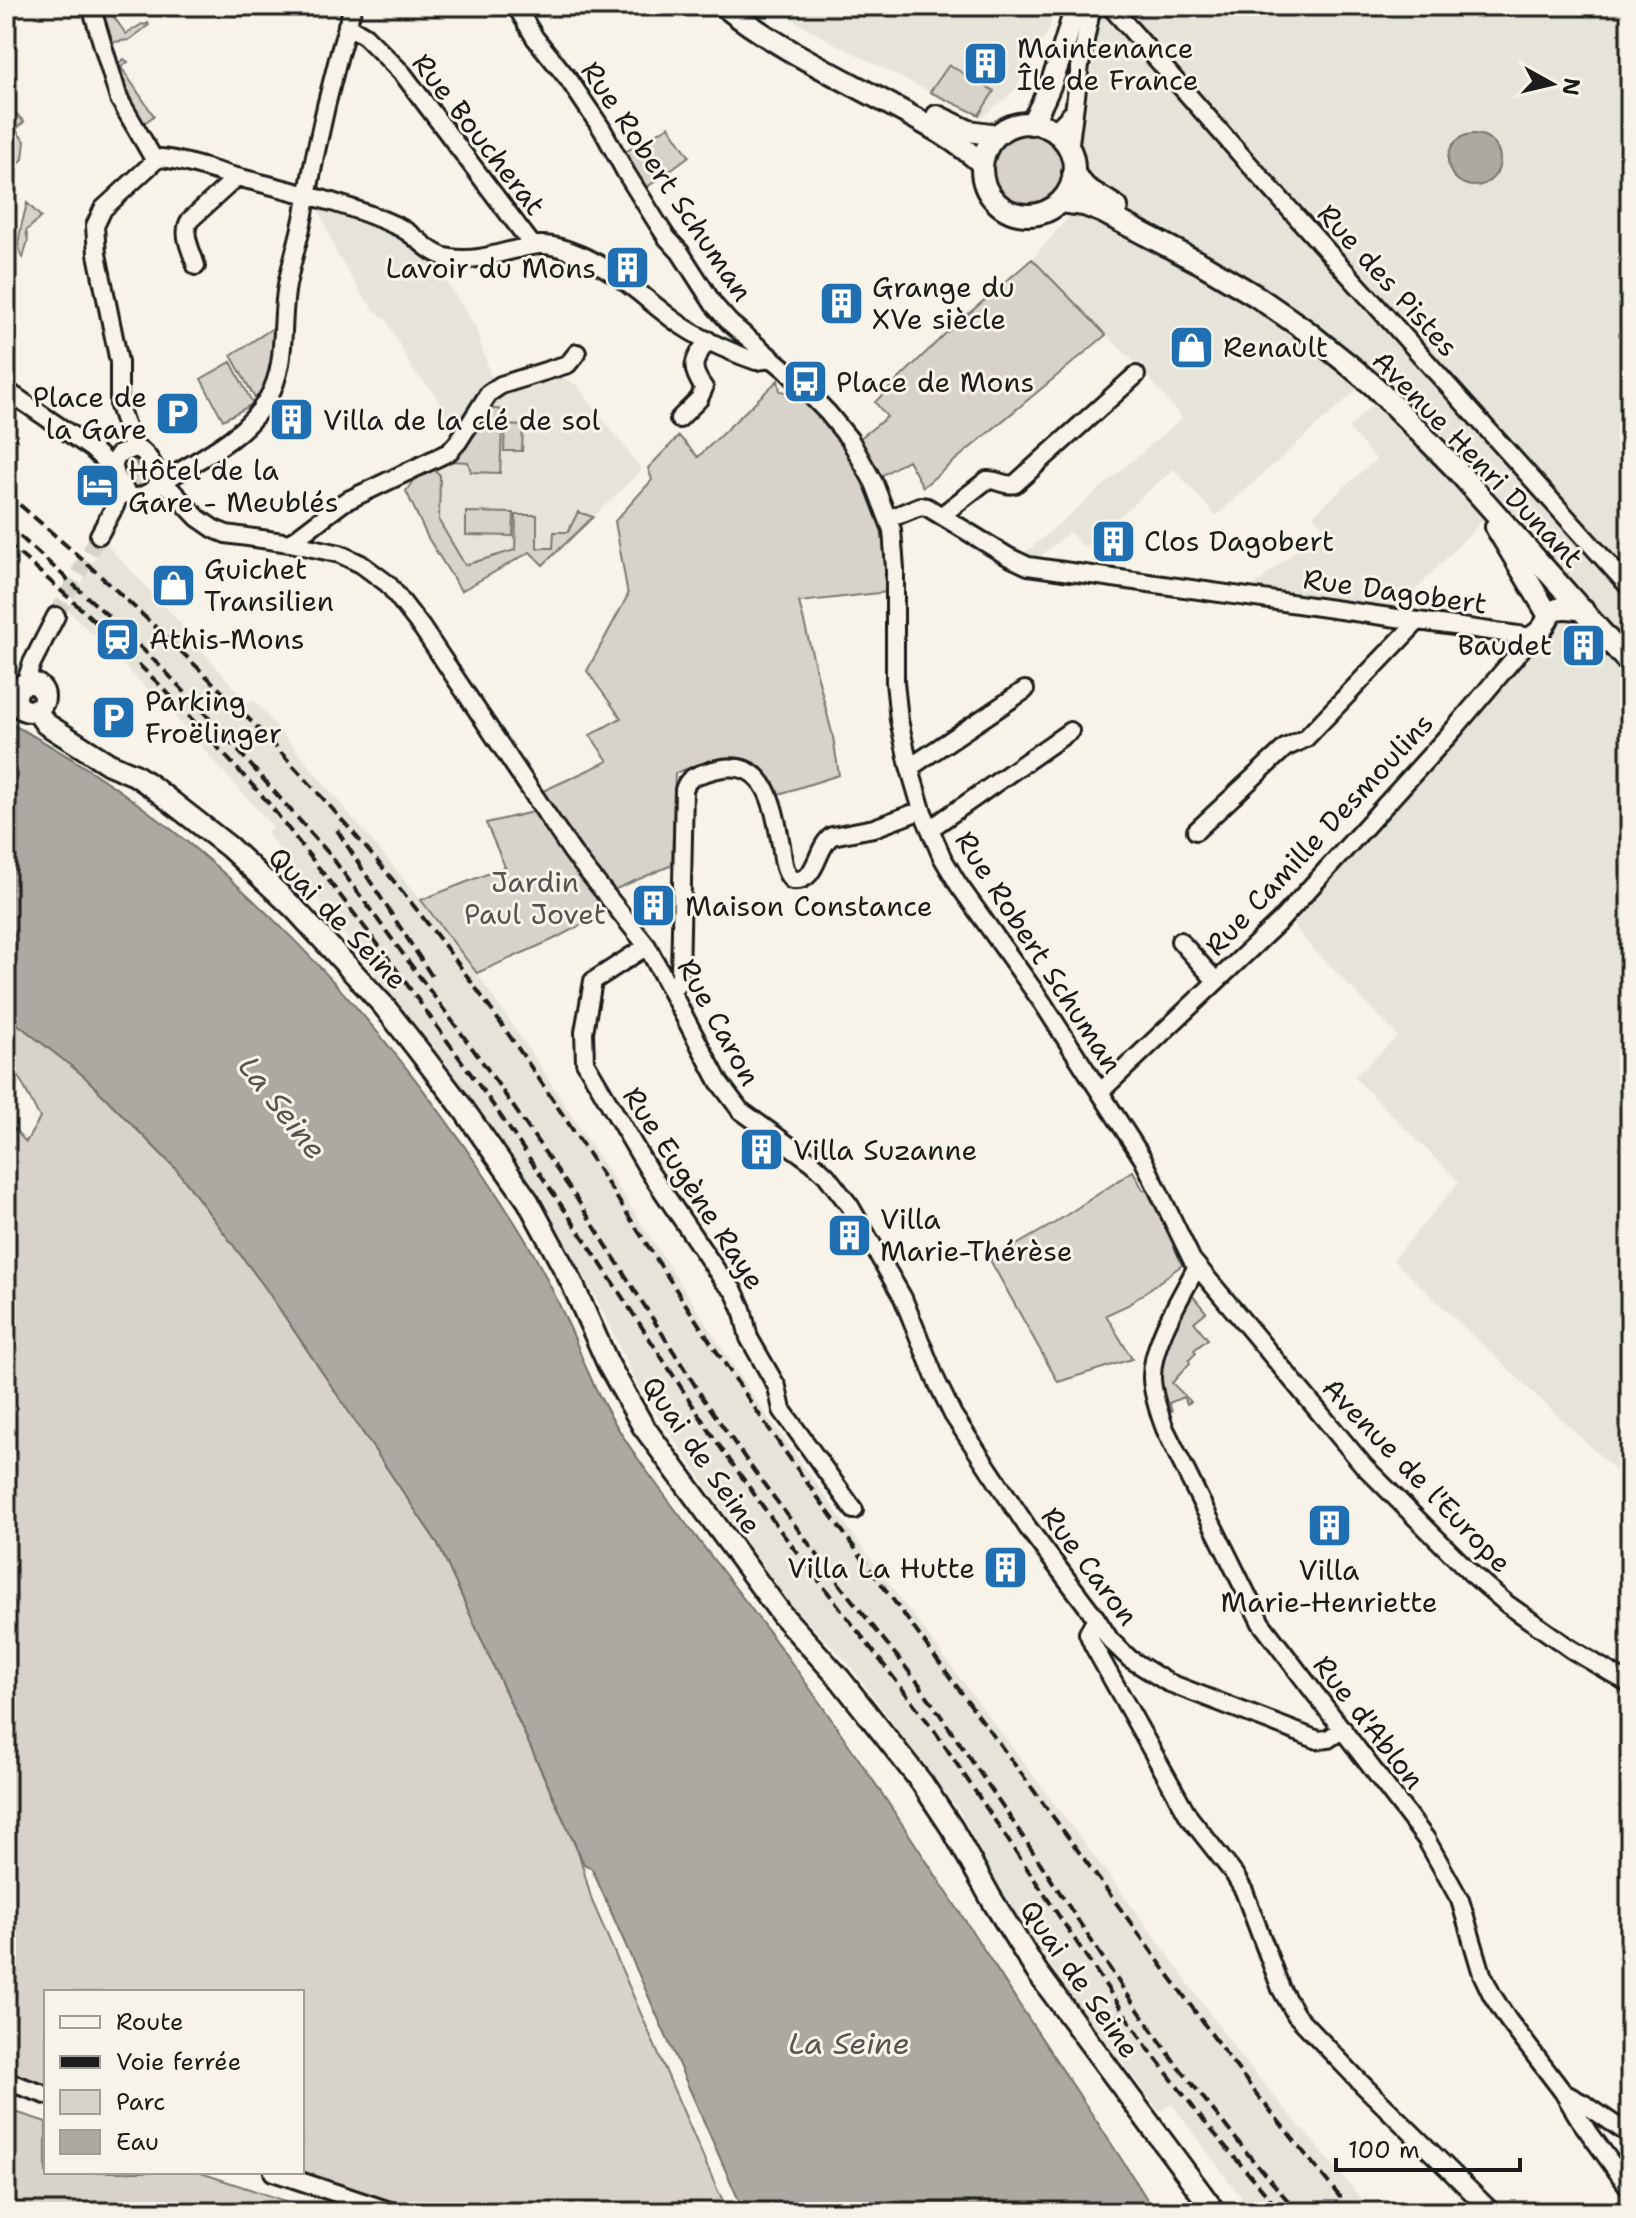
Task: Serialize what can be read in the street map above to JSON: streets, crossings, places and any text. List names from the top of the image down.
{
  "streets": {
    "main road": ["Avenue Henri Dunant", "Quai de Seine"],
    "street": [
      "Rue Boucherat",
      "Rue Robert Schuman",
      "Rue des Pistes",
      "Rue Dagobert",
      "Rue Camille Desmoulins",
      "Rue Caron",
      "Rue Eugène Raye",
      "Avenue de l'Europe",
      "Rue d'Ablon"
    ]
  },
  "crossings": [
    ["Rue Robert Schuman", "Rue Dagobert"],
    ["Rue Robert Schuman", "Rue Camille Desmoulins"],
    ["Rue Robert Schuman", "Avenue de l'Europe"],
    ["Rue Robert Schuman", "Rue d'Ablon"],
    ["Rue Dagobert", "Rue Camille Desmoulins"],
    ["Rue Caron", "Rue Eugène Raye"],
    ["Rue Caron", "Rue d'Ablon"],
    ["Avenue de l'Europe", "Rue d'Ablon"]
  ],
  "water": ["La Seine"],
  "parks": ["Jardin Paul Jovet"],
  "places": {
    "building": [
      "Maintenance Île de France",
      "Lavoir du Mons",
      "Grange du XVe siècle",
      "Villa de la clé de sol",
      "Clos Dagobert",
      "Baudet",
      "Maison Constance",
      "Villa Suzanne",
      "Villa Marie-Thérèse",
      "Villa Marie-Henriette",
      "Villa La Hutte"
    ],
    "shop": ["Renault", "Guichet Transilien"],
    "bus stop": ["Place de Mons"],
    "parking": ["Place de la Gare", "Parking Froëlinger"],
    "hotel": ["Hôtel de la Gare - Meublés"],
    "station": ["Athis-Mons"]
  },
  "legend": [
    "Route",
    "Voie ferrée",
    "Parc",
    "Eau"
  ],
  "scale_bar": "100 m",
  "north": "right"
}
